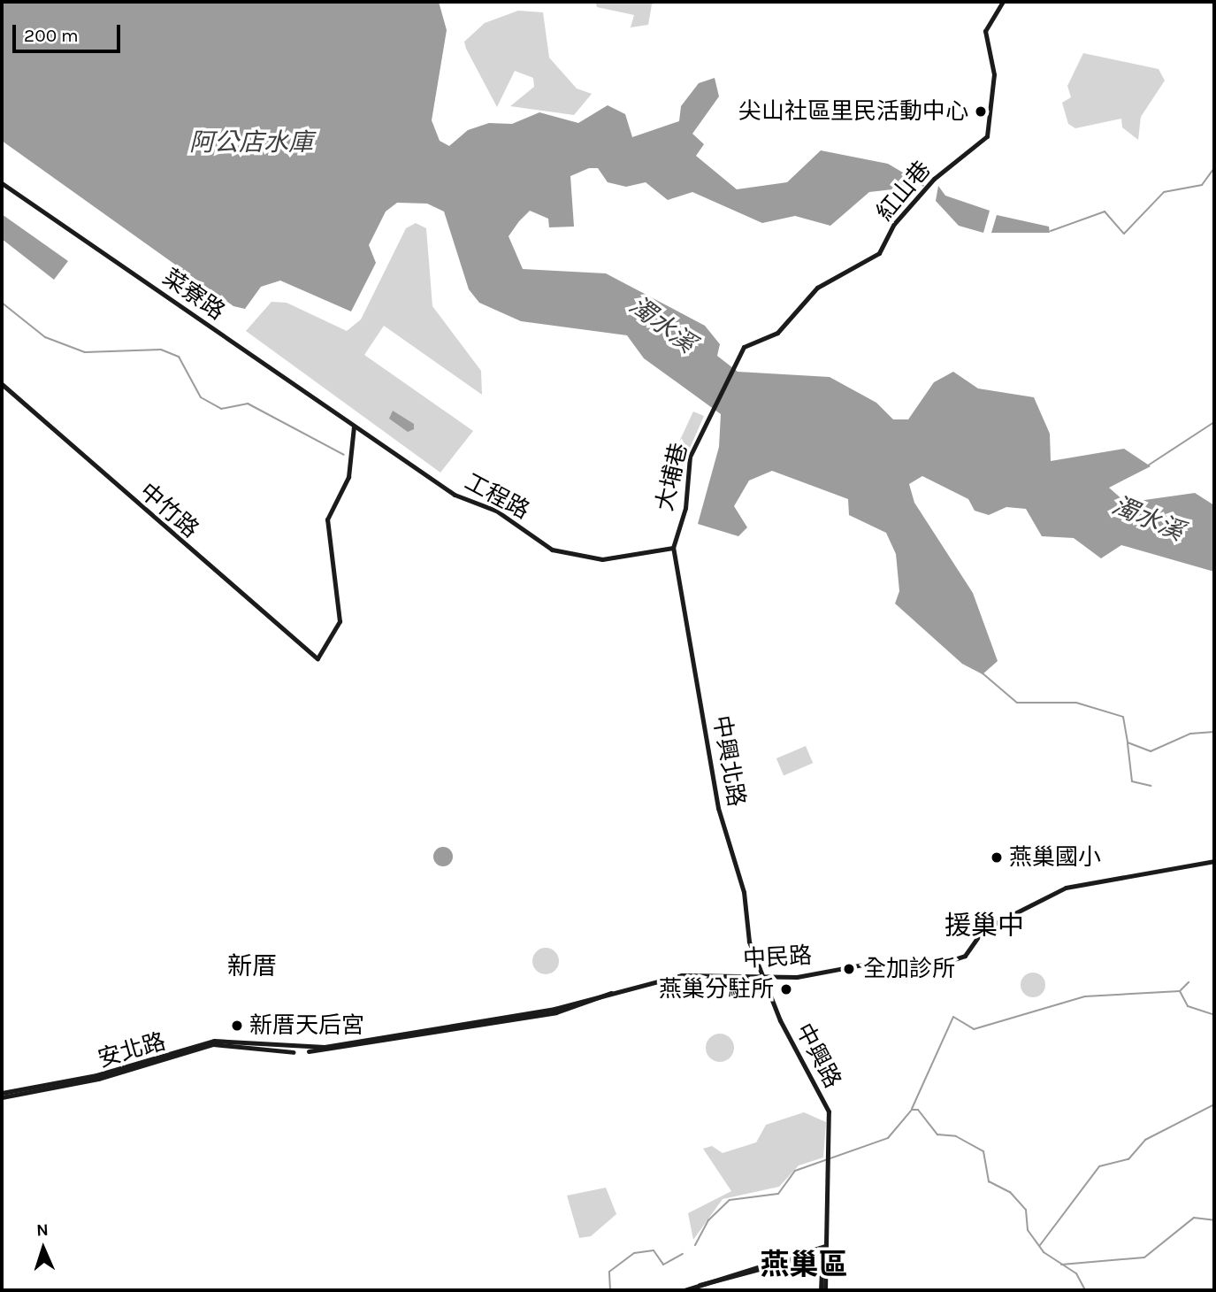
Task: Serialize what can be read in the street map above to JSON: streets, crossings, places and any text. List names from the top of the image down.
{
  "streets": {
    "street": [
      "紅山巷",
      "菜寮路",
      "大埔巷",
      "工程路",
      "中竹路",
      "中興北路",
      "中民路",
      "安北路",
      "中興路"
    ]
  },
  "crossings": [
    ["紅山巷", "大埔巷"],
    ["菜寮路", "工程路"],
    ["菜寮路", "中竹路"],
    ["大埔巷", "工程路"],
    ["大埔巷", "中興北路"],
    ["工程路", "中竹路"],
    ["工程路", "中興北路"],
    ["中興北路", "中民路"],
    ["中興北路", "中興路"],
    ["中民路", "安北路"],
    ["中民路", "中興路"]
  ],
  "districts": ["援巢中", "新厝", "燕巢區"],
  "water": ["阿公店水庫", "濁水溪"],
  "places": [
    "尖山社區里民活動中心",
    "燕巢國小",
    "全加診所",
    "燕巢分駐所",
    "新厝天后宮"
  ],
  "scale_bar": "200 m",
  "north": "top"
}
